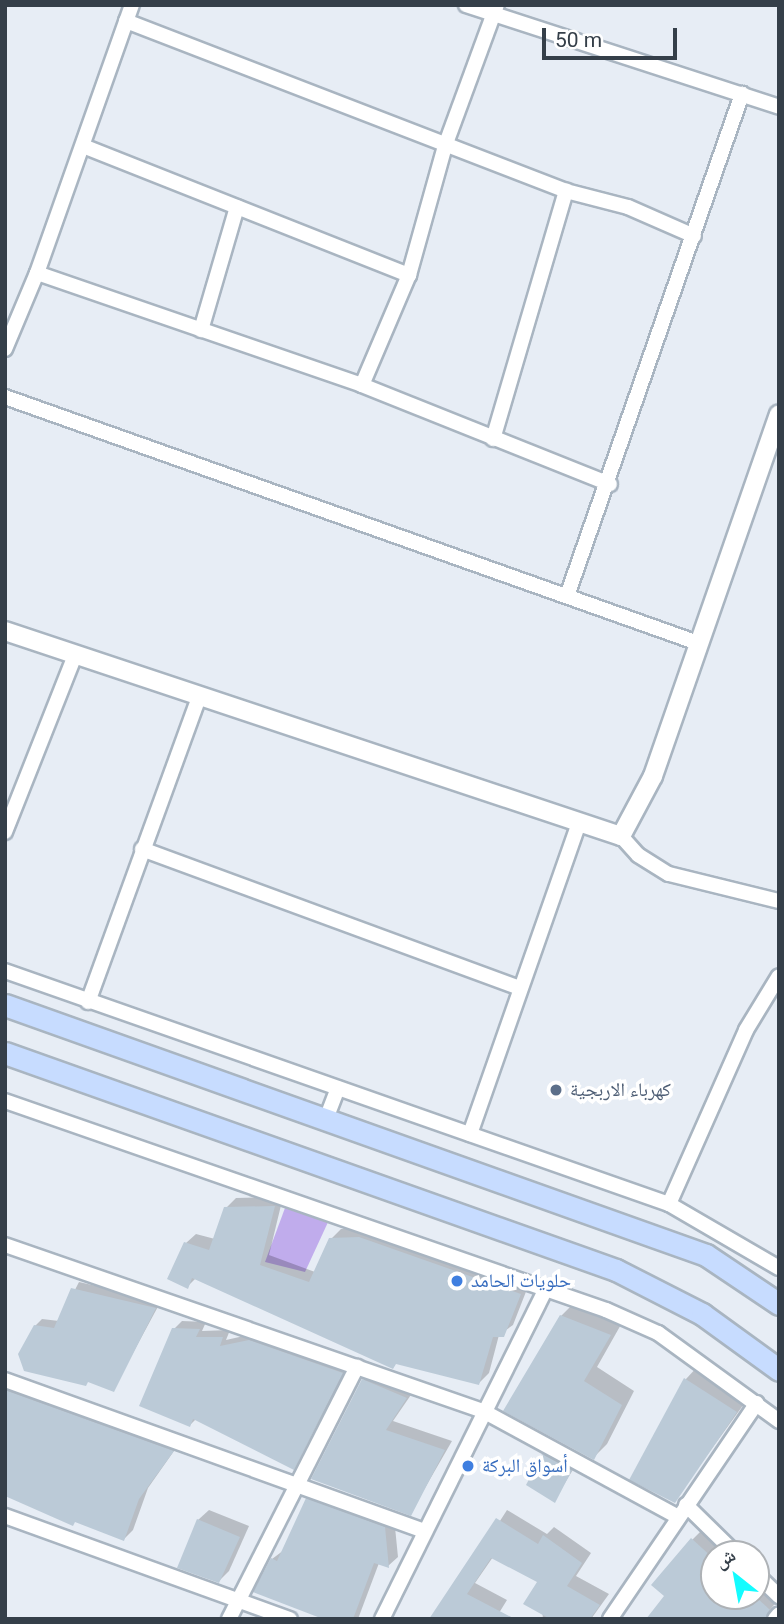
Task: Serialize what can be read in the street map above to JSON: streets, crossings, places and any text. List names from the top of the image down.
{
  "places": ["كهرباء الاربجية", "حلويات الحامد", "أسواق البركة"],
  "scale_bar": "50 m",
  "north": "top left"
}
